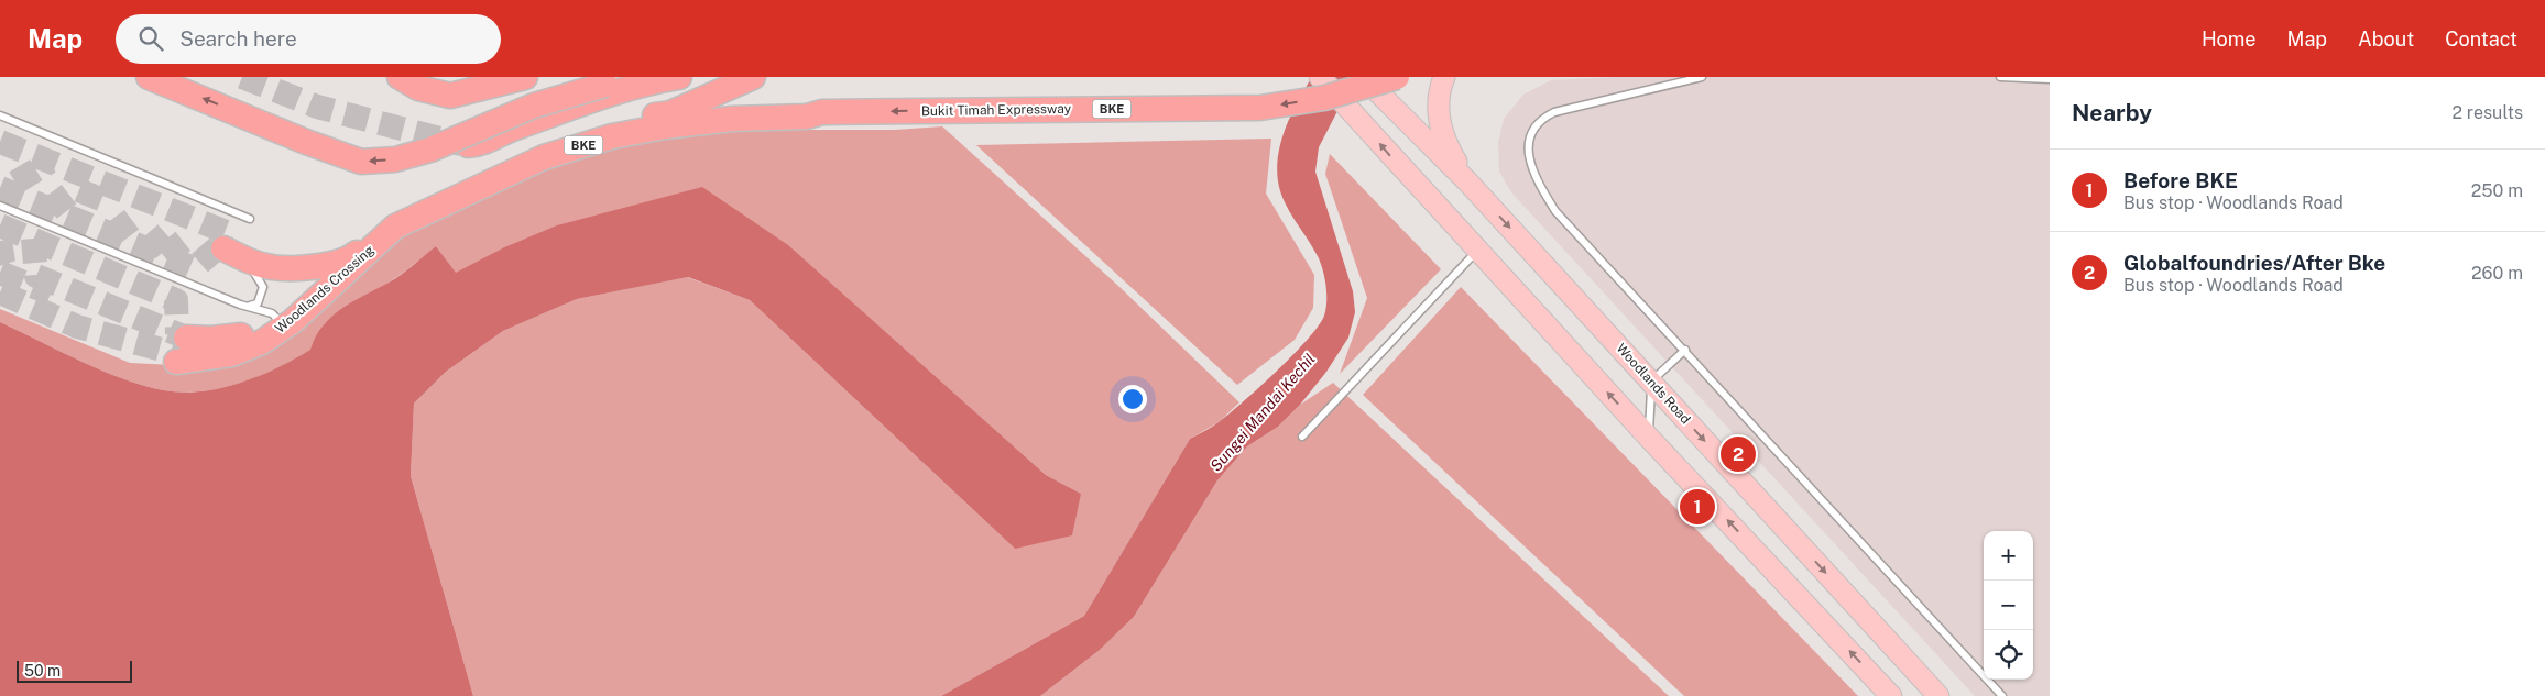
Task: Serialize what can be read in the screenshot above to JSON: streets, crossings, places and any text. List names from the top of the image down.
{
  "streets": {
    "highway": ["BKE", "Bukit Timah Expressway", "Woodlands Crossing"],
    "main road": ["Woodlands Road"]
  },
  "crossings": [
    ["BKE", "Bukit Timah Expressway"],
    ["BKE", "Woodlands Crossing"]
  ],
  "one_way": ["Bukit Timah Expressway"],
  "water": ["Sungei Mandai Kechil"],
  "scale_bar": "50 m",
  "page": {
    "header": "Map",
    "search": "Search here",
    "nav": [
      "Home",
      "Map",
      "About",
      "Contact"
    ],
    "heading": ["Nearby", "2 results"],
    "list": [
      {
        "mark": "1",
        "name": "Before BKE",
        "note": "Bus stop · Woodlands Road",
        "value": "250 m"
      },
      {
        "mark": "2",
        "name": "Globalfoundries/After Bke",
        "note": "Bus stop · Woodlands Road",
        "value": "260 m"
      }
    ],
    "pins": ["2", "1"],
    "map_buttons": ["+", "−"],
    "scale": "50 m"
  }
}
